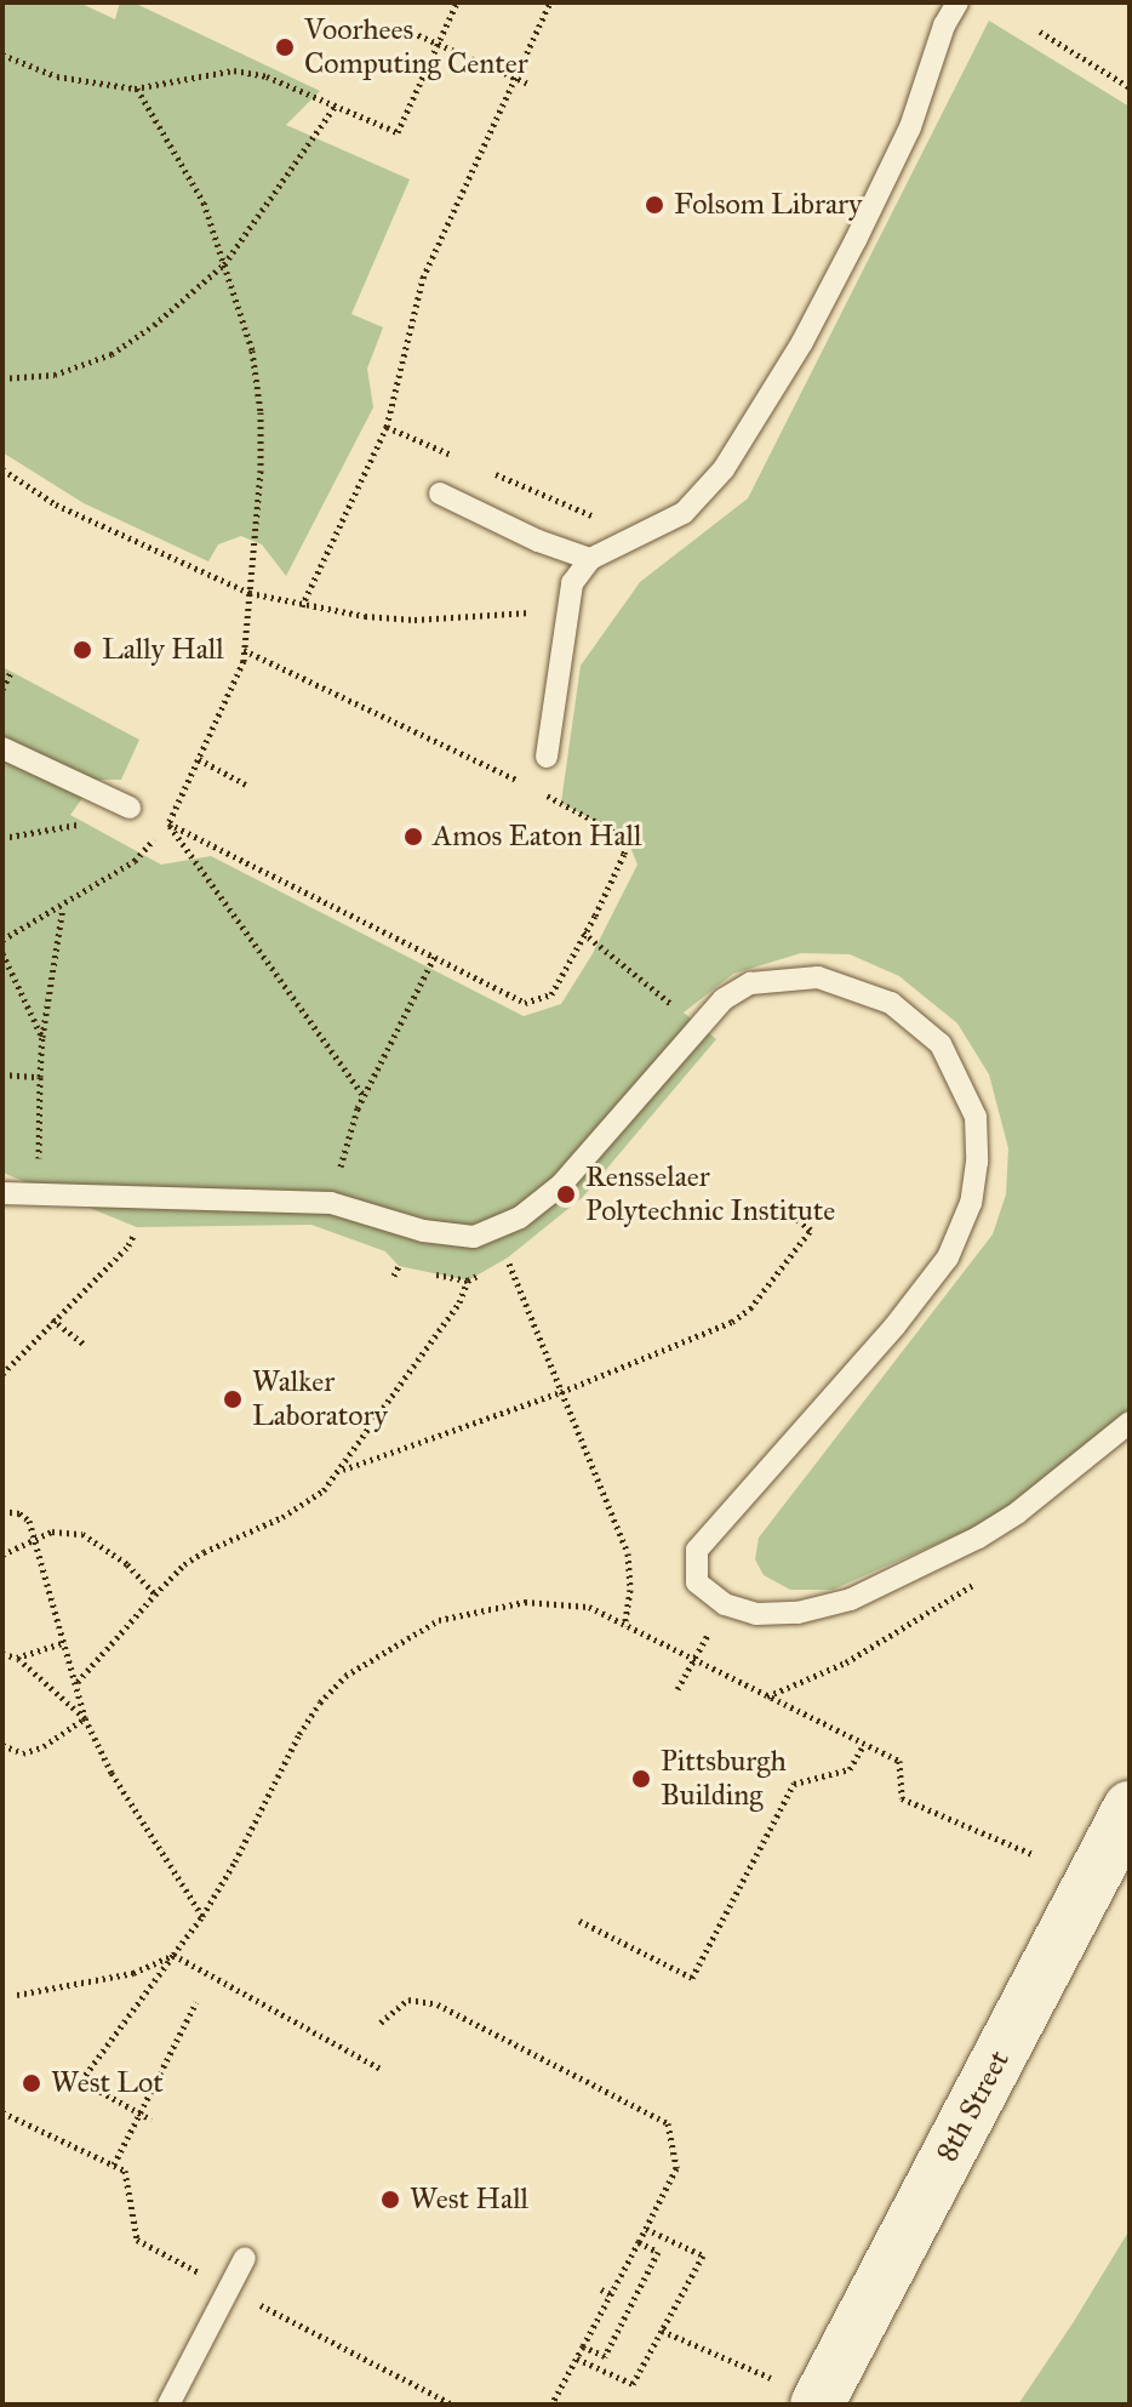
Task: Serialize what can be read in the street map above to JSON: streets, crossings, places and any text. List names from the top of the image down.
{
  "streets": {
    "street": ["8th Street"]
  },
  "places": [
    "Voorhees Computing Center",
    "Folsom Library",
    "Lally Hall",
    "Amos Eaton Hall",
    "Rensselaer Polytechnic Institute",
    "Walker Laboratory",
    "Pittsburgh Building",
    "West Lot",
    "West Hall"
  ]
}
